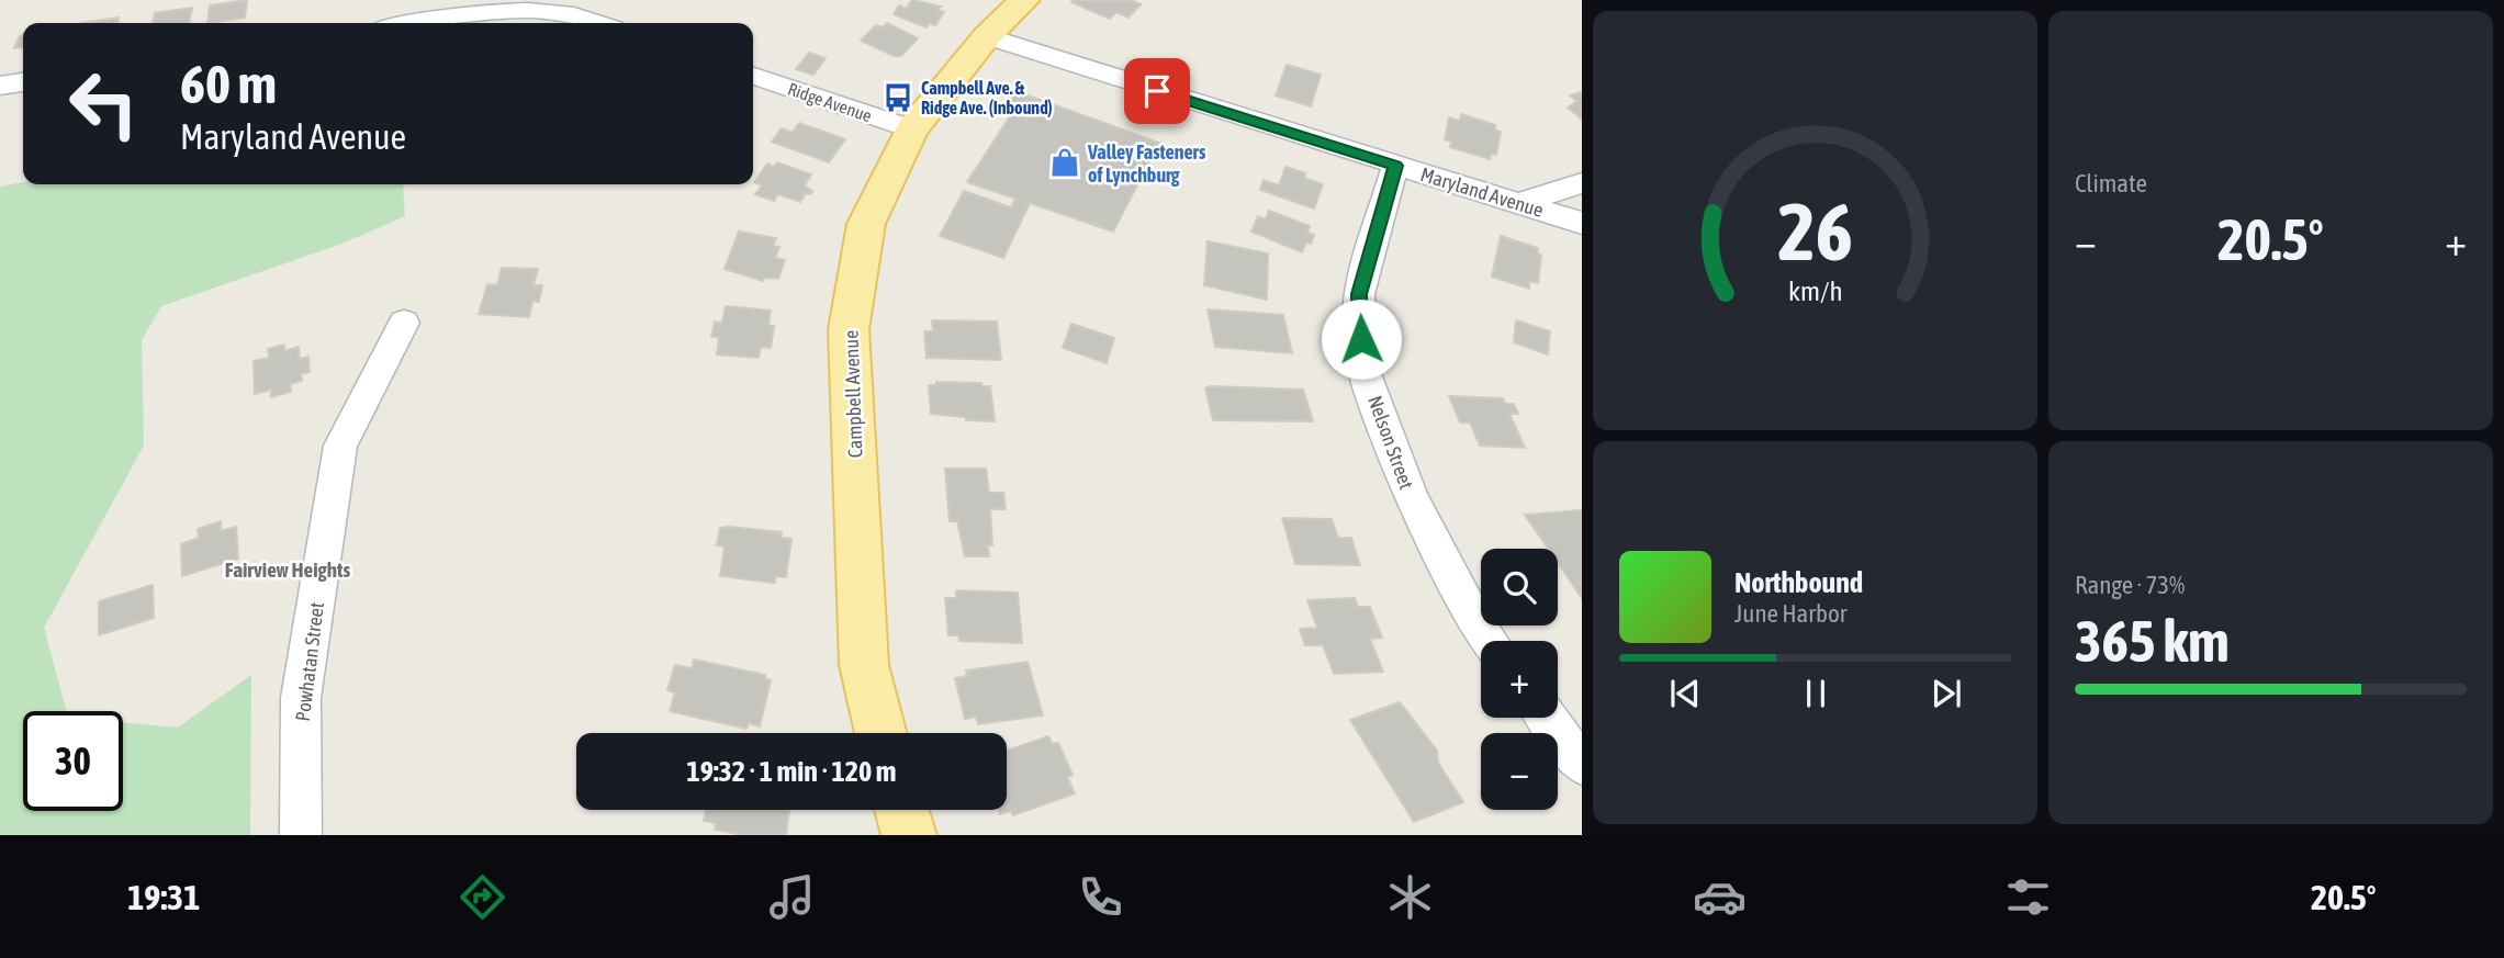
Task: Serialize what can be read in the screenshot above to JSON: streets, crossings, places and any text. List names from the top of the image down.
{
  "streets": {
    "main road": ["Campbell Avenue"],
    "street": [
      "Ridge Avenue",
      "Maryland Avenue",
      "Nelson Street",
      "Powhatan Street"
    ]
  },
  "crossings": [
    ["Ridge Avenue", "Campbell Avenue"],
    ["Maryland Avenue", "Campbell Avenue"],
    ["Maryland Avenue", "Nelson Street"]
  ],
  "districts": ["Fairview Heights"],
  "places": {
    "bus stop": ["Campbell Ave. & Ridge Ave. (Inbound)"],
    "shop": ["Valley Fasteners of Lynchburg"]
  },
  "page": {
    "tile": [
      "Climate",
      ["Range · 73%", "365 km"]
    ],
    "turn": ["60 m", "Maryland Avenue"],
    "heat": ["−", "20.5°", "+"],
    "map_buttons": ["+", "−"],
    "song": ["Northbound", "June Harbor"],
    "limit": "30",
    "trip": "19:32 · 1 min · 120 m",
    "tabs": ["19:31", "20.5°"],
    "gauge": ["26", "km/h"]
  }
}
